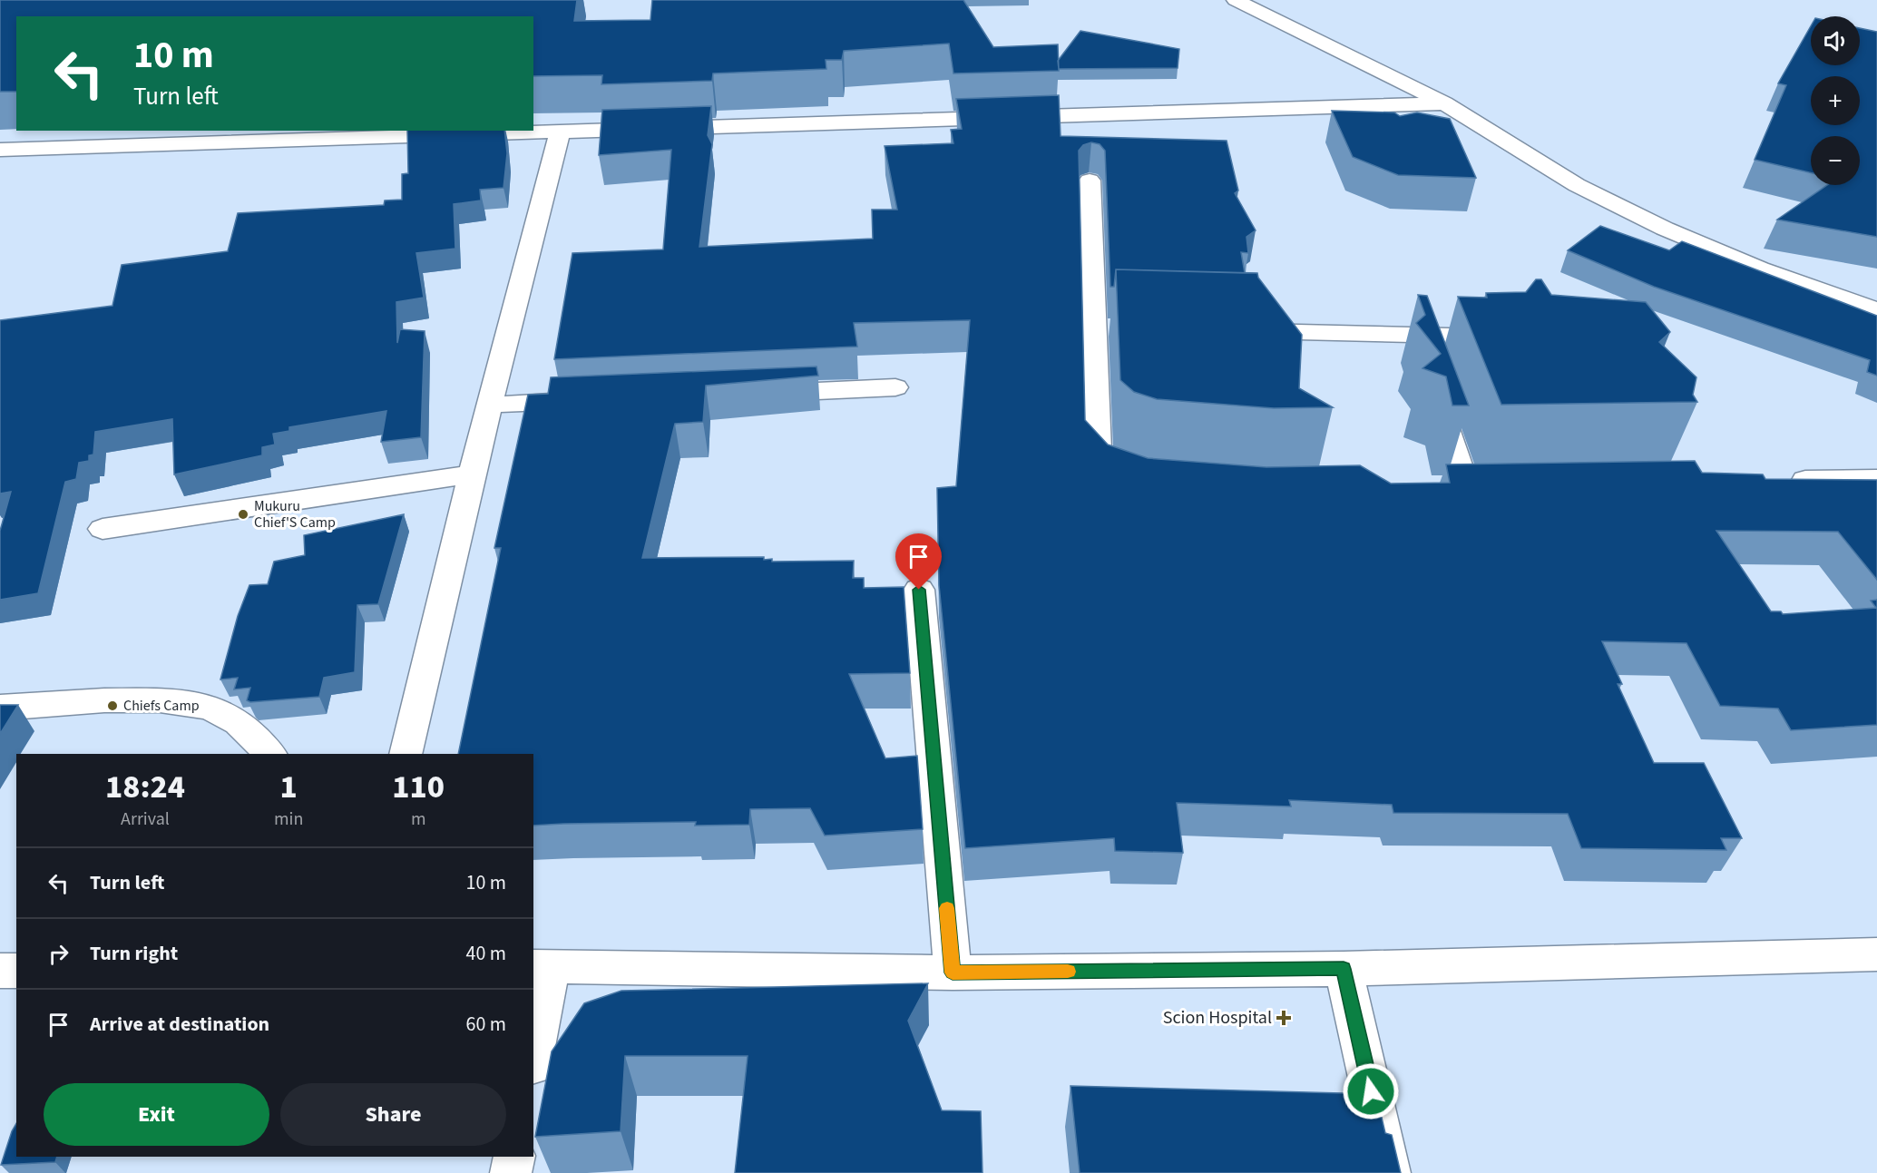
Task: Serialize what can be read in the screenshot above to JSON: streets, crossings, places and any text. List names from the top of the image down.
{
  "places": {
    "other": ["Mukuru Chief'S Camp", "Chiefs Camp"],
    "health": ["Scion Hospital"]
  },
  "page": {
    "map_buttons": ["+", "−"],
    "turn": ["10 m", "Turn left"],
    "eta": [
      "18:24",
      "Arrival",
      "1",
      "min",
      "110",
      "m"
    ],
    "list": [
      {
        "name": "Turn left",
        "value": "10 m"
      },
      {
        "name": "Turn right",
        "value": "40 m"
      },
      {
        "name": "Arrive at destination",
        "value": "60 m"
      }
    ],
    "buttons": ["Exit", "Share"]
  }
}
